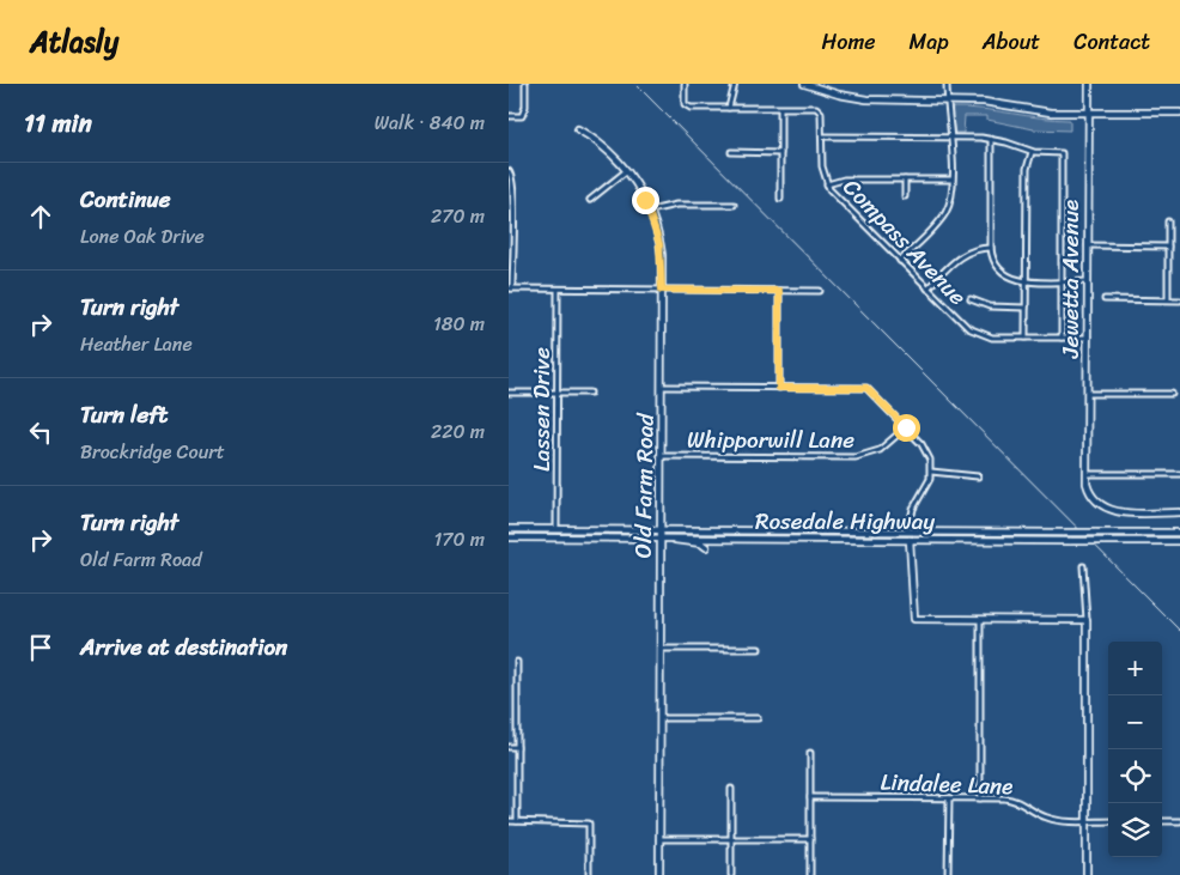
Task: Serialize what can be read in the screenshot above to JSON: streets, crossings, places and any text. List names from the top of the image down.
{
  "streets": {
    "street": [
      "Compass Avenue",
      "Jewetta Avenue",
      "Lassen Drive",
      "Whipporwill Lane",
      "Old Farm Road",
      "Rosedale Highway",
      "Lindalee Lane"
    ]
  },
  "crossings": [
    ["Compass Avenue", "Jewetta Avenue"],
    ["Lassen Drive", "Rosedale Highway"],
    ["Whipporwill Lane", "Old Farm Road"],
    ["Old Farm Road", "Rosedale Highway"]
  ],
  "page": {
    "header": "Atlasly",
    "nav": [
      "Home",
      "Map",
      "About",
      "Contact"
    ],
    "heading": ["11 min", "Walk · 840 m"],
    "list": [
      ["Continue", "Lone Oak Drive", "270 m"],
      ["Turn right", "Heather Lane", "180 m"],
      ["Turn left", "Brockridge Court", "220 m"],
      ["Turn right", "Old Farm Road", "170 m"],
      "Arrive at destination"
    ],
    "map_buttons": ["+", "−"]
  }
}
